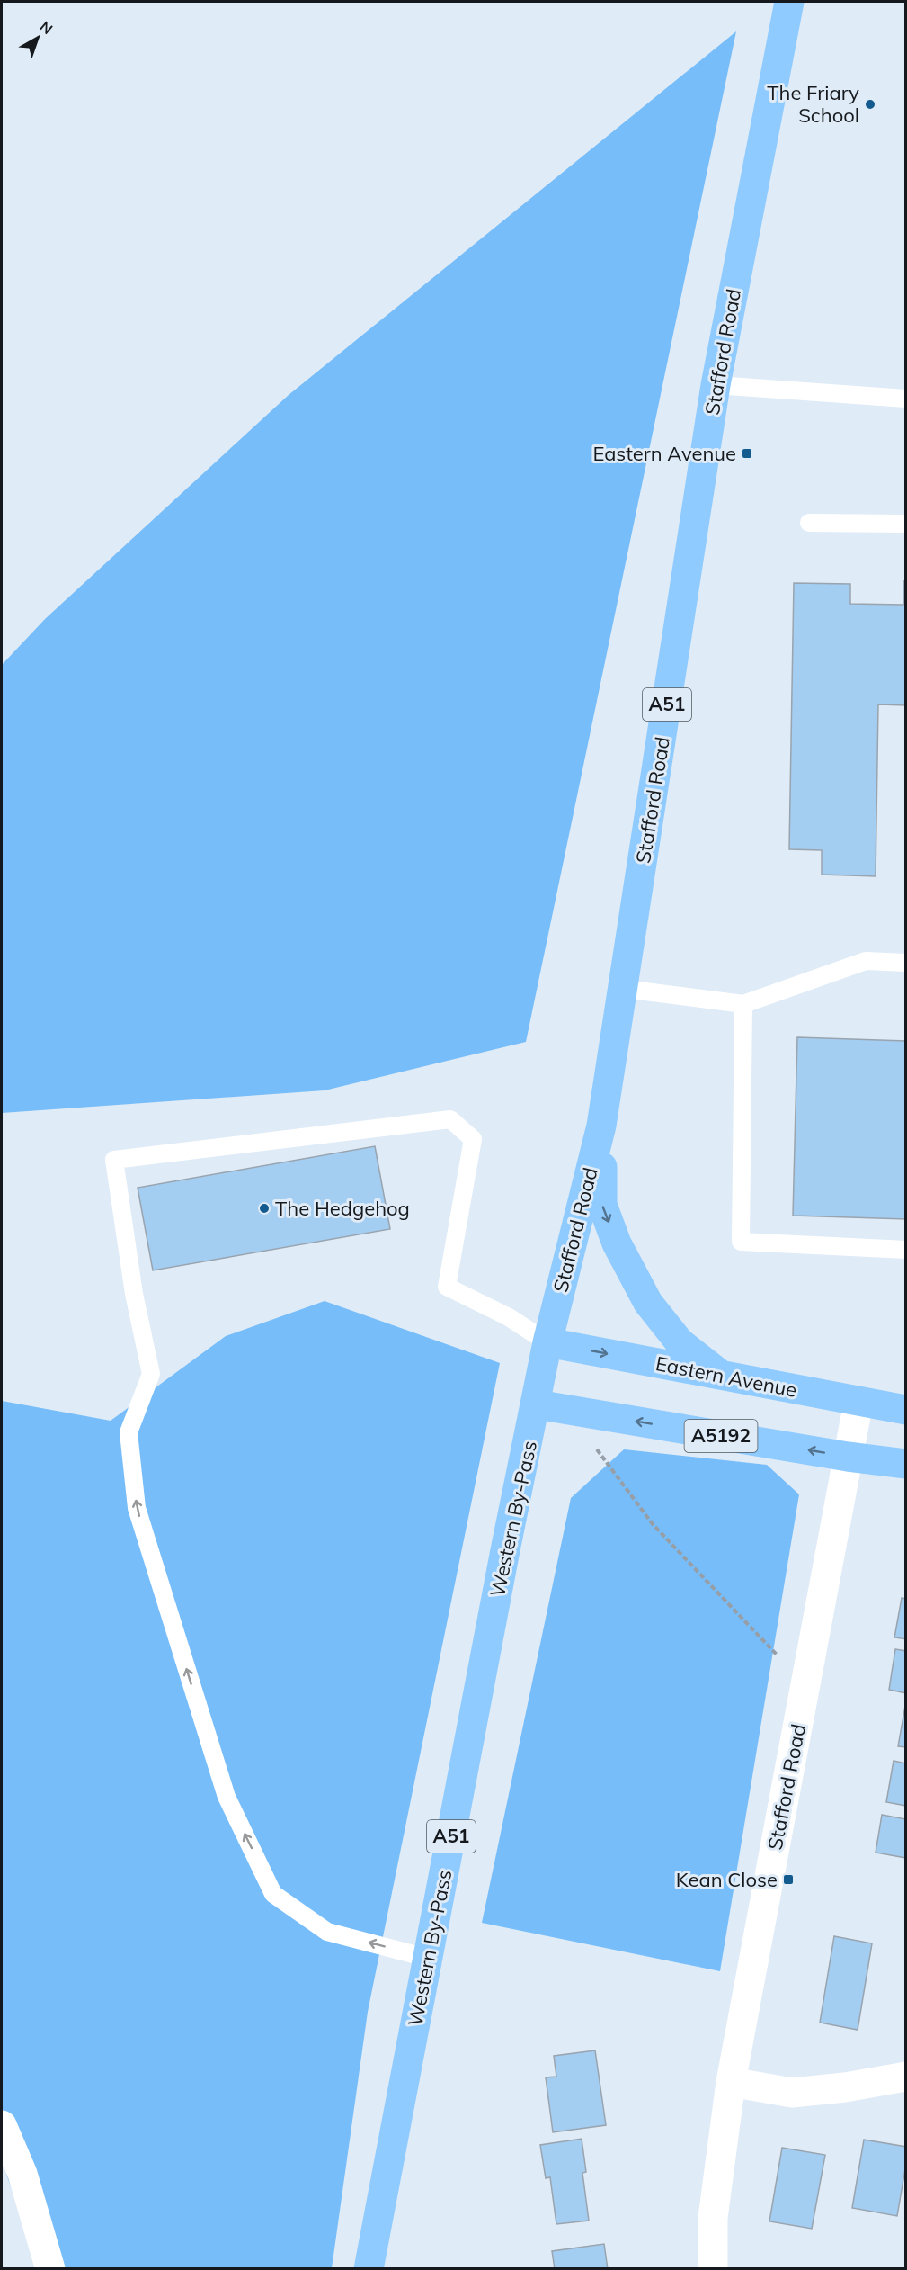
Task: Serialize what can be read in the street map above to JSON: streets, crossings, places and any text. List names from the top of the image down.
{
  "streets": {
    "highway": [
      "Stafford Road",
      "A51",
      "Eastern Avenue",
      "A5192",
      "Western By-Pass"
    ]
  },
  "crossings": [
    ["Stafford Road", "Eastern Avenue"],
    ["Stafford Road", "A5192"],
    ["Stafford Road", "Western By-Pass"],
    ["A5192", "Western By-Pass"]
  ],
  "places": {
    "other": ["The Friary School", "The Hedgehog"],
    "transit": ["Eastern Avenue", "Kean Close"]
  },
  "north": "top right"
}
